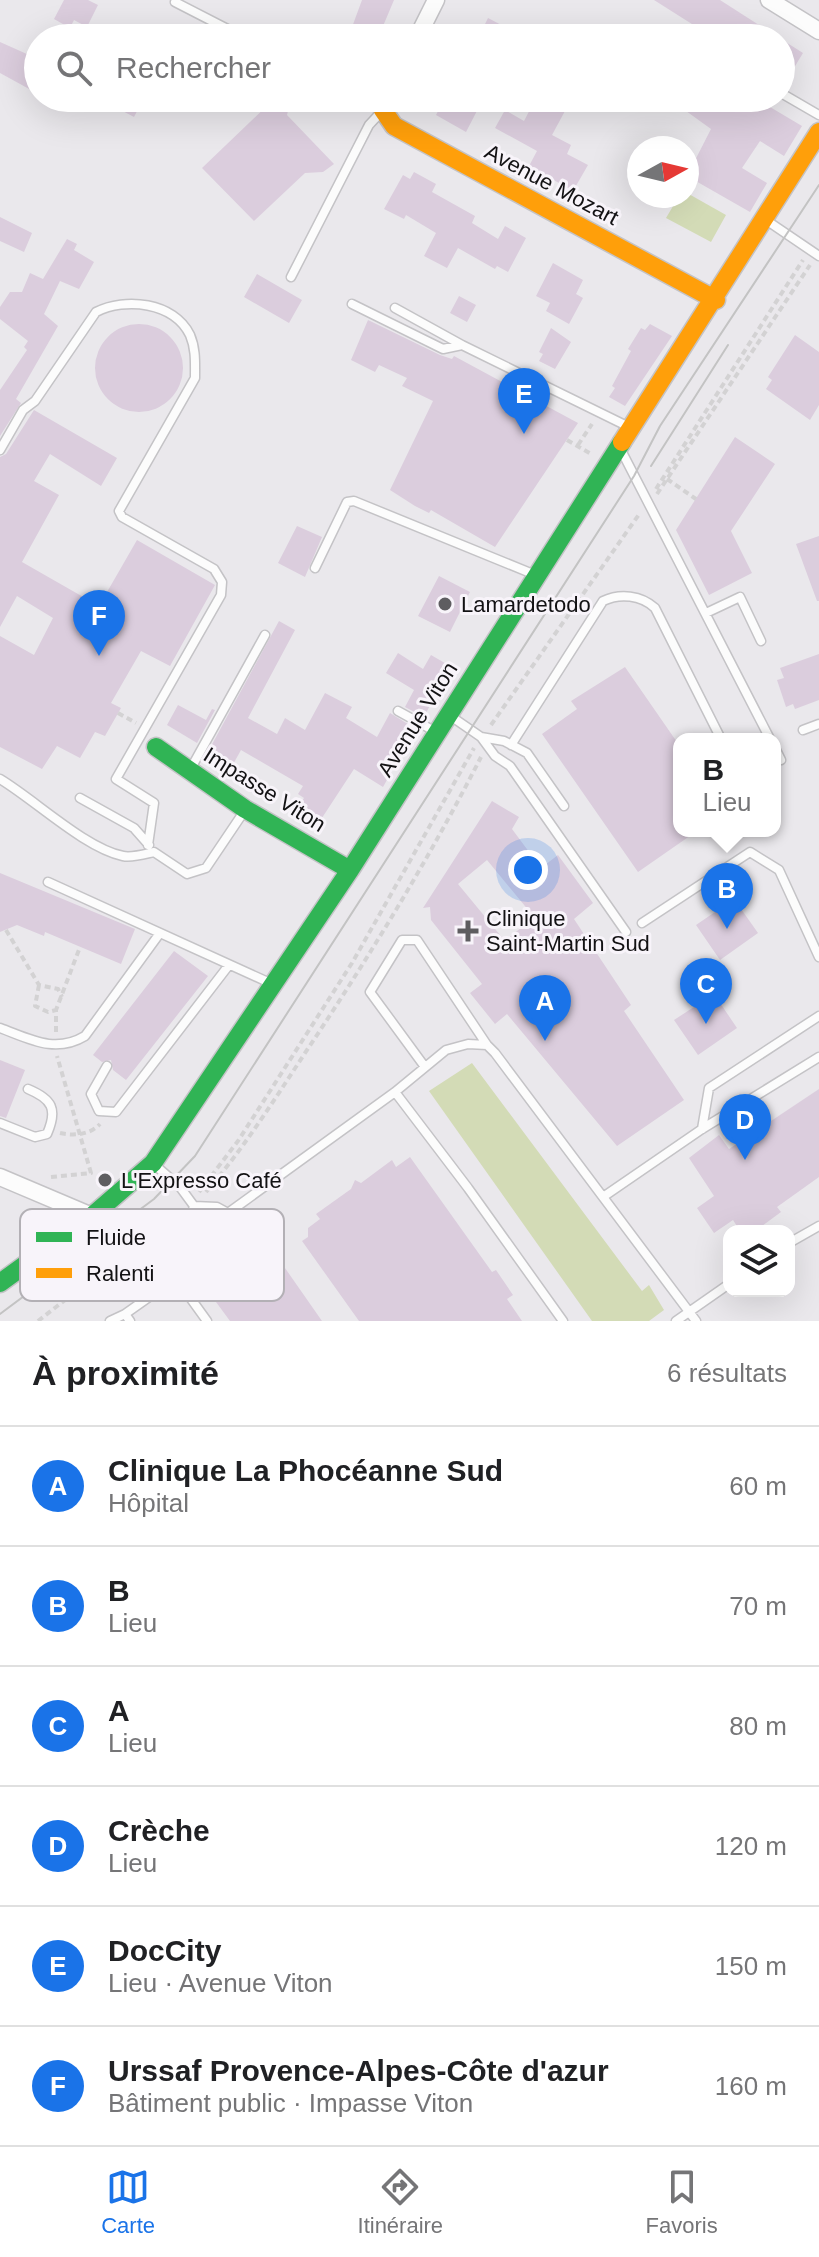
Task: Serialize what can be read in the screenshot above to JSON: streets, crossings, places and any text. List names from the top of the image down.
{
  "streets": {
    "street": ["Avenue Mozart", "Avenue Viton", "Impasse Viton"]
  },
  "crossings": [
    ["Avenue Mozart", "Avenue Viton"],
    ["Avenue Viton", "Impasse Viton"]
  ],
  "places": {
    "other": ["Lamardetodo", "L'Expresso Café"],
    "health": ["Clinique Saint-Martin Sud"]
  },
  "legend": ["Fluide", "Ralenti"],
  "north": "right",
  "page": {
    "search": "Rechercher",
    "pins": [
      "E",
      "F",
      "B",
      "C",
      "A",
      "D"
    ],
    "popup": ["B", "Lieu"],
    "heading": ["À proximité", "6 résultats"],
    "list": [
      {
        "mark": "A",
        "name": "Clinique La Phocéanne Sud",
        "note": "Hôpital",
        "value": "60 m"
      },
      {
        "mark": "B",
        "name": "B",
        "note": "Lieu",
        "value": "70 m"
      },
      {
        "mark": "C",
        "name": "A",
        "note": "Lieu",
        "value": "80 m"
      },
      {
        "mark": "D",
        "name": "Crèche",
        "note": "Lieu",
        "value": "120 m"
      },
      {
        "mark": "E",
        "name": "DocCity",
        "note": "Lieu · Avenue Viton",
        "value": "150 m"
      },
      {
        "mark": "F",
        "name": "Urssaf Provence-Alpes-Côte d'azur",
        "note": "Bâtiment public · Impasse Viton",
        "value": "160 m"
      }
    ],
    "nav": ["Carte", "Itinéraire", "Favoris"]
  }
}
